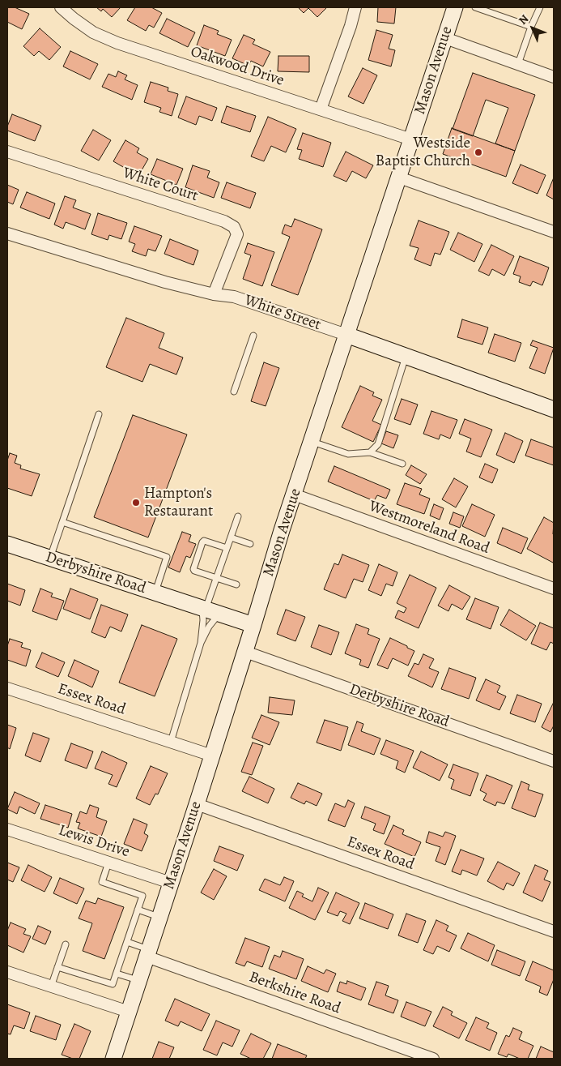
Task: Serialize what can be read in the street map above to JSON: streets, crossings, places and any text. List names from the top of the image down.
{
  "streets": {
    "main road": ["Mason Avenue", "White Street", "Derbyshire Road"],
    "street": [
      "Oakwood Drive",
      "White Court",
      "Westmoreland Road",
      "Essex Road",
      "Lewis Drive",
      "Berkshire Road"
    ]
  },
  "crossings": [
    ["Oakwood Drive", "Mason Avenue"],
    ["Mason Avenue", "White Street"],
    ["Mason Avenue", "Westmoreland Road"],
    ["Mason Avenue", "Derbyshire Road"],
    ["Mason Avenue", "Essex Road"],
    ["Mason Avenue", "Lewis Drive"],
    ["Mason Avenue", "Berkshire Road"],
    ["White Court", "White Street"]
  ],
  "places": ["Westside Baptist Church", "Hampton's Restaurant"],
  "north": "top left"
}
